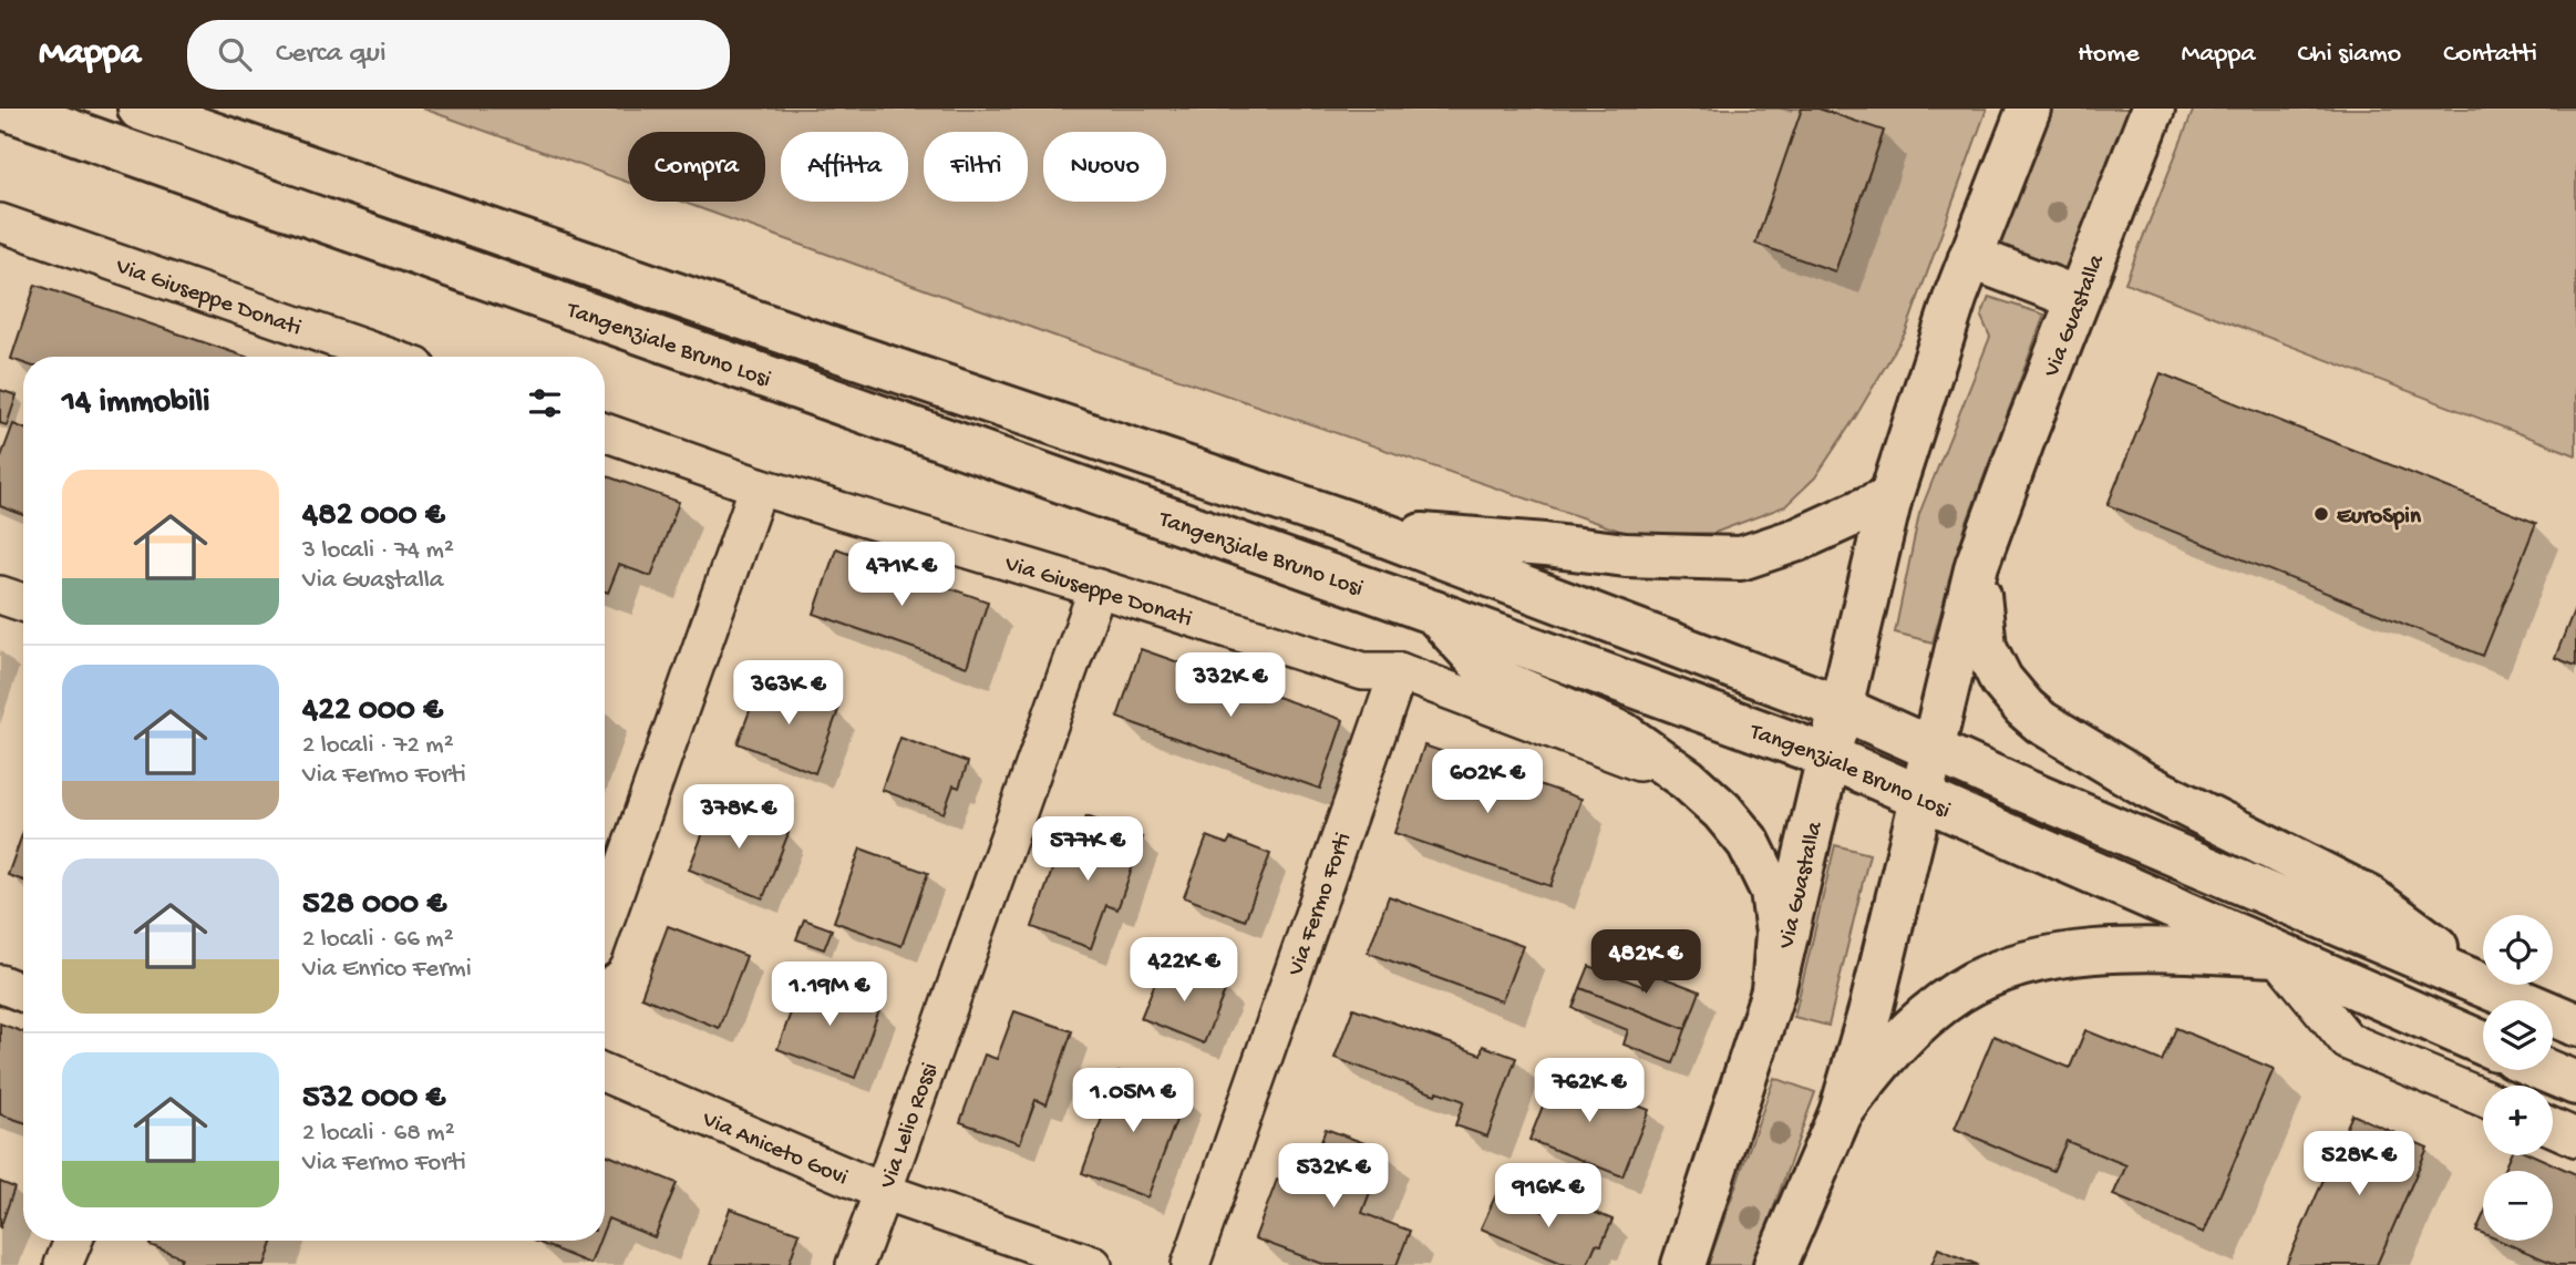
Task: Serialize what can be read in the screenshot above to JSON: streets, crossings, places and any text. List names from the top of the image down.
{
  "streets": {
    "main road": ["Via Guastalla", "Tangenziale Bruno Losi"],
    "street": [
      "Via Giuseppe Donati",
      "Via Fermo Forti",
      "Via Lelio Rossi",
      "Via Aniceto Govi"
    ]
  },
  "crossings": [
    ["Via Giuseppe Donati", "Via Fermo Forti"],
    ["Via Giuseppe Donati", "Via Lelio Rossi"],
    ["Via Guastalla", "Tangenziale Bruno Losi"],
    ["Via Lelio Rossi", "Via Aniceto Govi"]
  ],
  "places": ["EuroSpin"],
  "page": {
    "header": "Mappa",
    "search": "Cerca qui",
    "nav": [
      "Home",
      "Mappa",
      "Chi siamo",
      "Contatti"
    ],
    "chip": [
      "Compra",
      "Affitta",
      "Filtri",
      "Nuovo"
    ],
    "heading": "14 immobili",
    "list": [
      {
        "name": "482 000 €",
        "note": "3 locali · 74 m² · Via Guastalla"
      },
      {
        "name": "422 000 €",
        "note": "2 locali · 72 m² · Via Fermo Forti"
      },
      {
        "name": "528 000 €",
        "note": "2 locali · 66 m² · Via Enrico Fermi"
      },
      {
        "name": "532 000 €",
        "note": "2 locali · 68 m² · Via Fermo Forti"
      }
    ],
    "price": [
      "471K €",
      "332K €",
      "363K €",
      "602K €",
      "378K €",
      "577K €",
      "482K €",
      "422K €",
      "1.19M €",
      "762K €",
      "1.05M €",
      "528K €",
      "532K €",
      "916K €"
    ],
    "map_buttons": ["+", "−"]
  }
}
